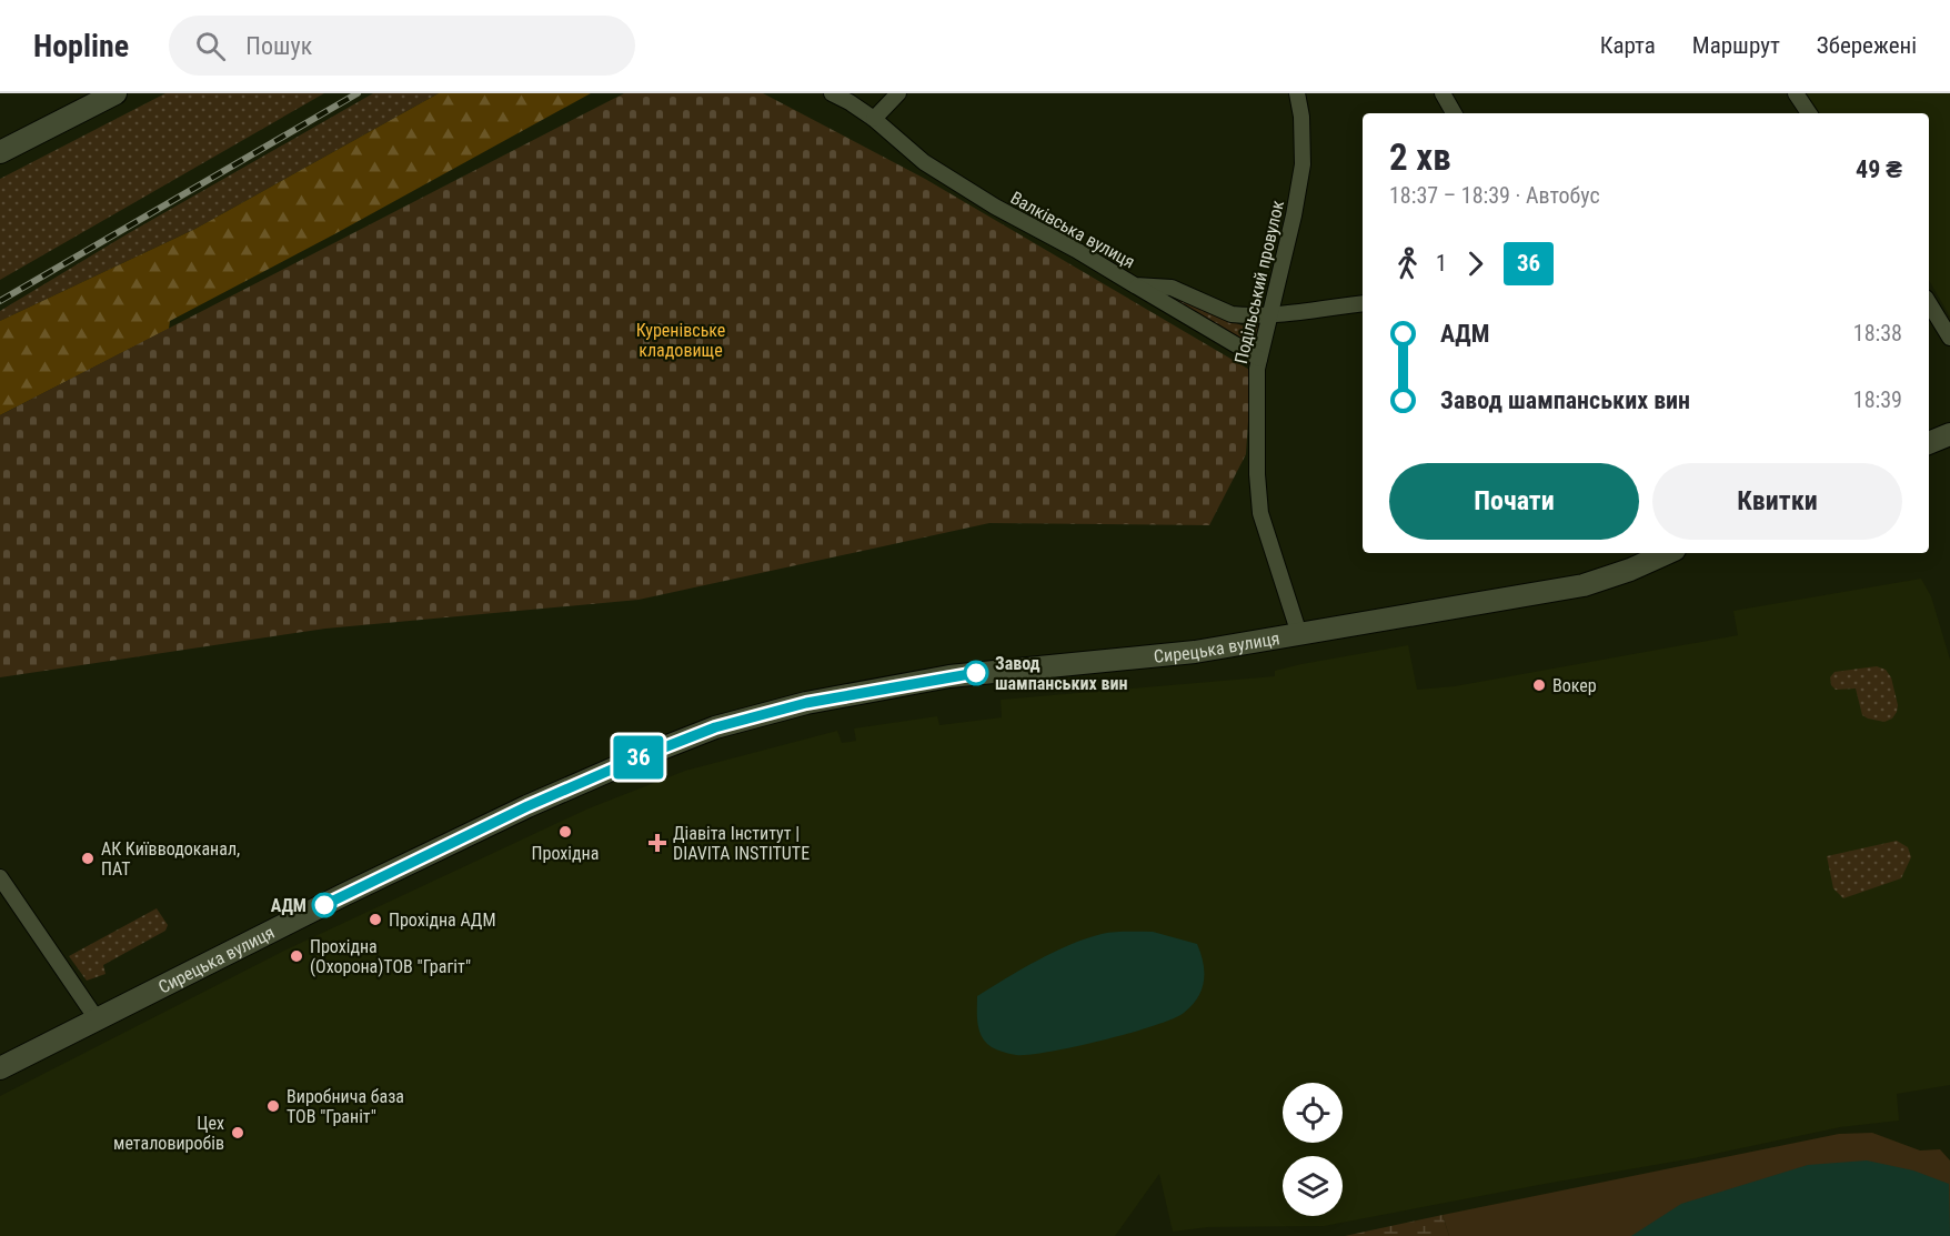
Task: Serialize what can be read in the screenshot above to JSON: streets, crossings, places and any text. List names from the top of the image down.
{
  "streets": {
    "main road": ["Сирецька вулиця"],
    "street": ["Валківська вулиця", "Подільський провулок"]
  },
  "crossings": [
    ["Валківська вулиця", "Подільський провулок"],
    ["Подільський провулок", "Сирецька вулиця"]
  ],
  "parks": ["Куренівське кладовище"],
  "places": {
    "other": [
      "Завод шампанських вин",
      "Вокер",
      "Прохідна",
      "АК Київводоканал, ПАТ",
      "АДМ",
      "Прохідна АДМ",
      "Прохідна (Охорона)ТОВ \"Грагіт\"",
      "Виробнича база ТОВ \"Граніт\"",
      "Цех металовиробів"
    ],
    "health": ["Діавіта Інститут | DIAVITA INSTITUTE"]
  },
  "lines": ["bus line 36"],
  "page": {
    "header": "Hopline",
    "search": "Пошук",
    "nav": ["Карта", "Маршрут", "Збережені"],
    "on_map": "36",
    "heading": ["2 хв", "18:37 – 18:39 · Автобус", "49 ₴"],
    "legs": ["1", "36"],
    "list": [
      {
        "name": "АДМ",
        "value": "18:38"
      },
      {
        "name": "Завод шампанських вин",
        "value": "18:39"
      }
    ],
    "buttons": ["Почати", "Квитки"]
  }
}
